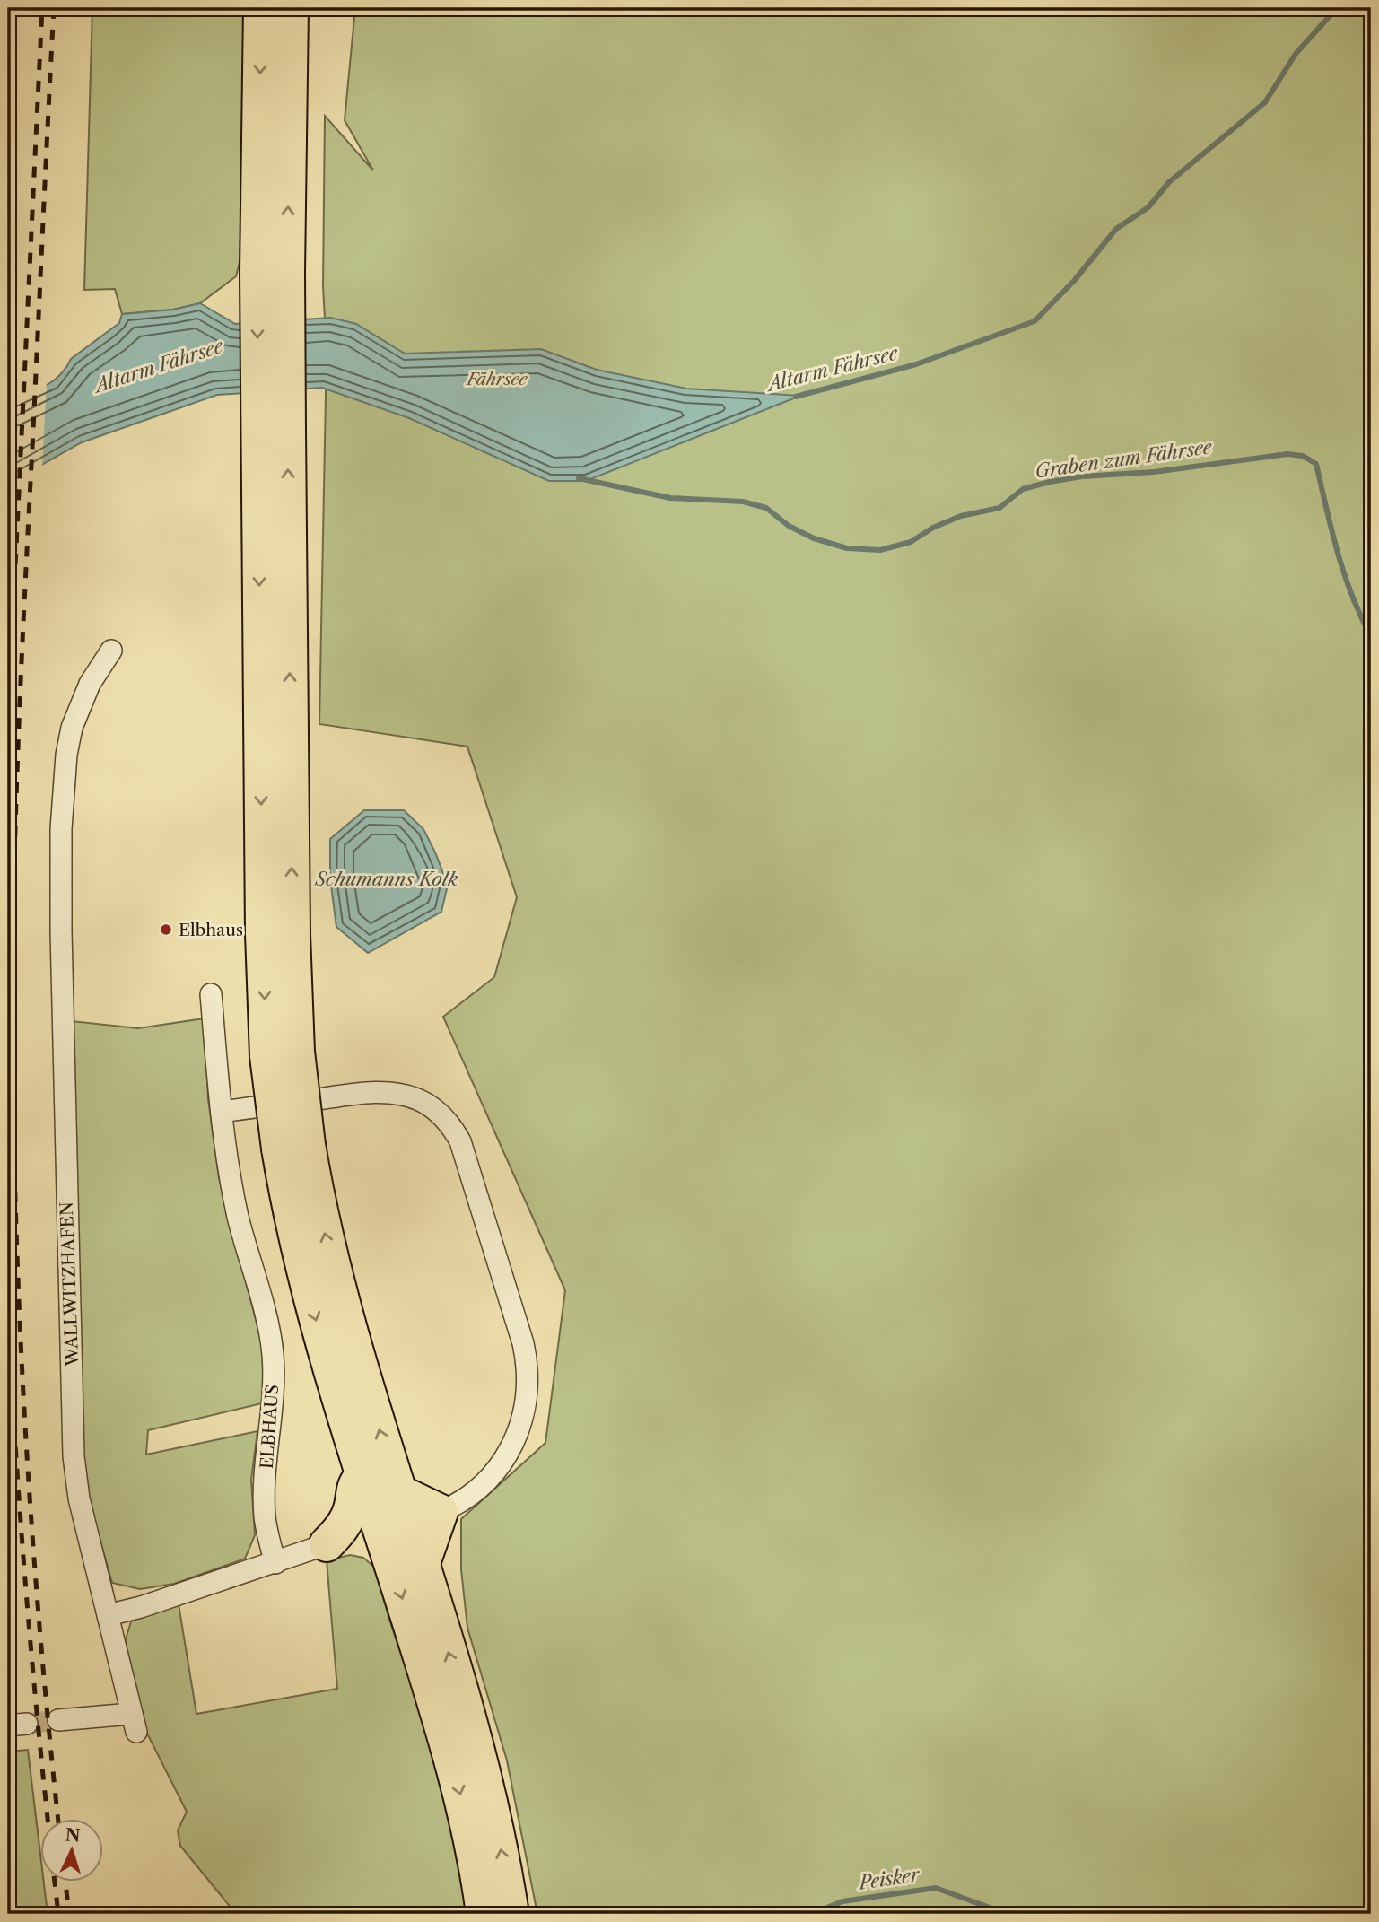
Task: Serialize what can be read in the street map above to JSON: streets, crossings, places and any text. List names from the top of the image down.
{
  "streets": {
    "street": ["WALLWITZHAFEN", "ELBHAUS"]
  },
  "water": [
    "Altarm Fährsee",
    "Graben zum Fährsee",
    "Schumanns Kolk",
    "Peisker"
  ],
  "parks": ["Fährsee"],
  "places": ["Elbhaus"],
  "north": "top"
}
